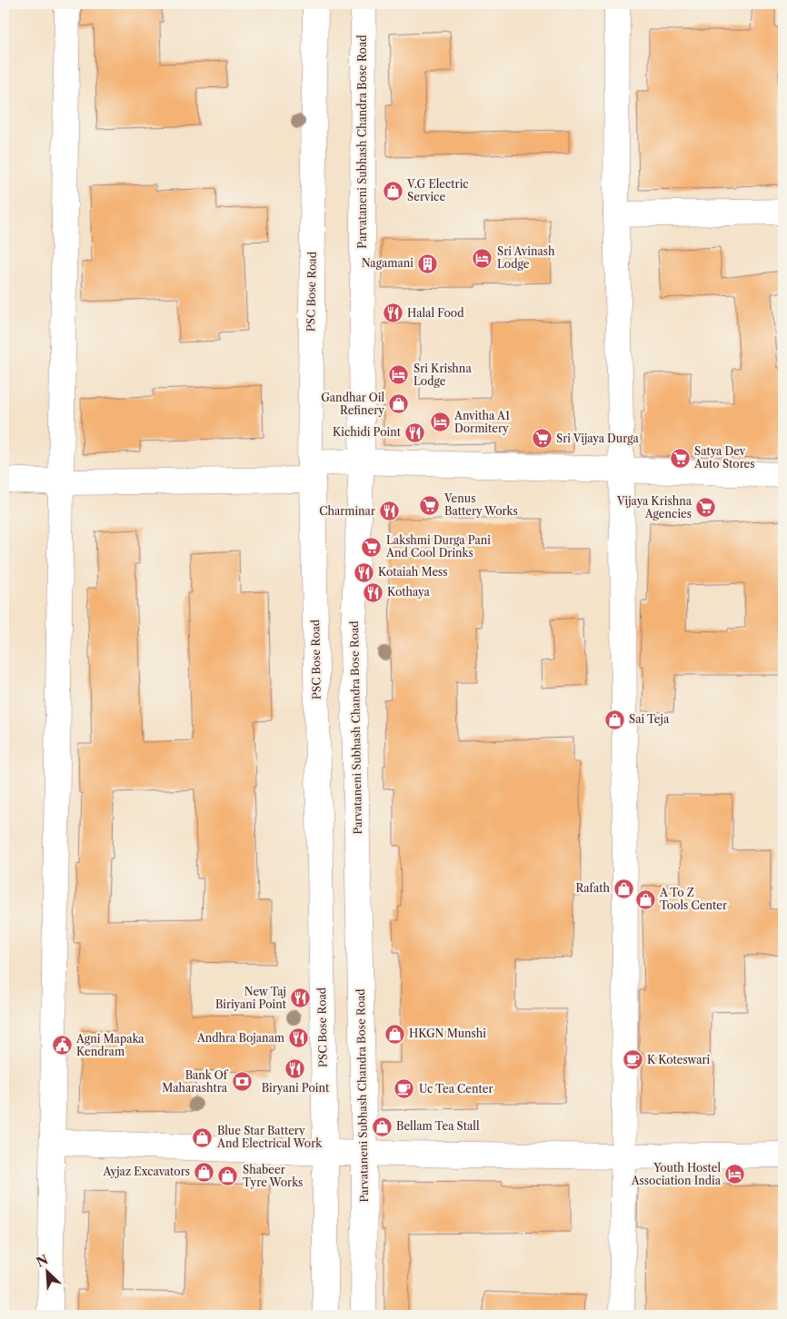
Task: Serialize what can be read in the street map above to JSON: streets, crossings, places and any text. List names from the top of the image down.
{
  "streets": {
    "street": ["Parvataneni Subhash Chandra Bose Road", "PSC Bose Road"]
  },
  "places": {
    "shop": [
      "V.G Electric Service",
      "Gandhar Oil Refinery",
      "Sai Teja",
      "Rafath",
      "A To Z Tools Center",
      "HKGN Munshi",
      "Bellam Tea Stall",
      "Blue Star Battery And Electrical Work",
      "Ayjaz Excavators",
      "Shabeer Tyre Works"
    ],
    "hotel": [
      "Sri Avinash Lodge",
      "Sri Krishna Lodge",
      "Anvitha A1 Dormitery",
      "Youth Hostel Association India"
    ],
    "building": ["Nagamani"],
    "restaurant": [
      "Halal Food",
      "Kichidi Point",
      "Charminar",
      "Kotaiah Mess",
      "Kothaya",
      "New Taj Biriyani Point",
      "Andhra Bojanam",
      "Biryani Point"
    ],
    "supermarket": [
      "Sri Vijaya Durga",
      "Satya Dev Auto Stores",
      "Venus Battery Works",
      "Vijaya Krishna Agencies",
      "Lakshmi Durga Pani And Cool Drinks"
    ],
    "public building": ["Agni Mapaka Kendram"],
    "cafe": ["K Koteswari", "Uc Tea Center"],
    "bank": ["Bank Of Maharashtra"]
  },
  "north": "top left"
}
